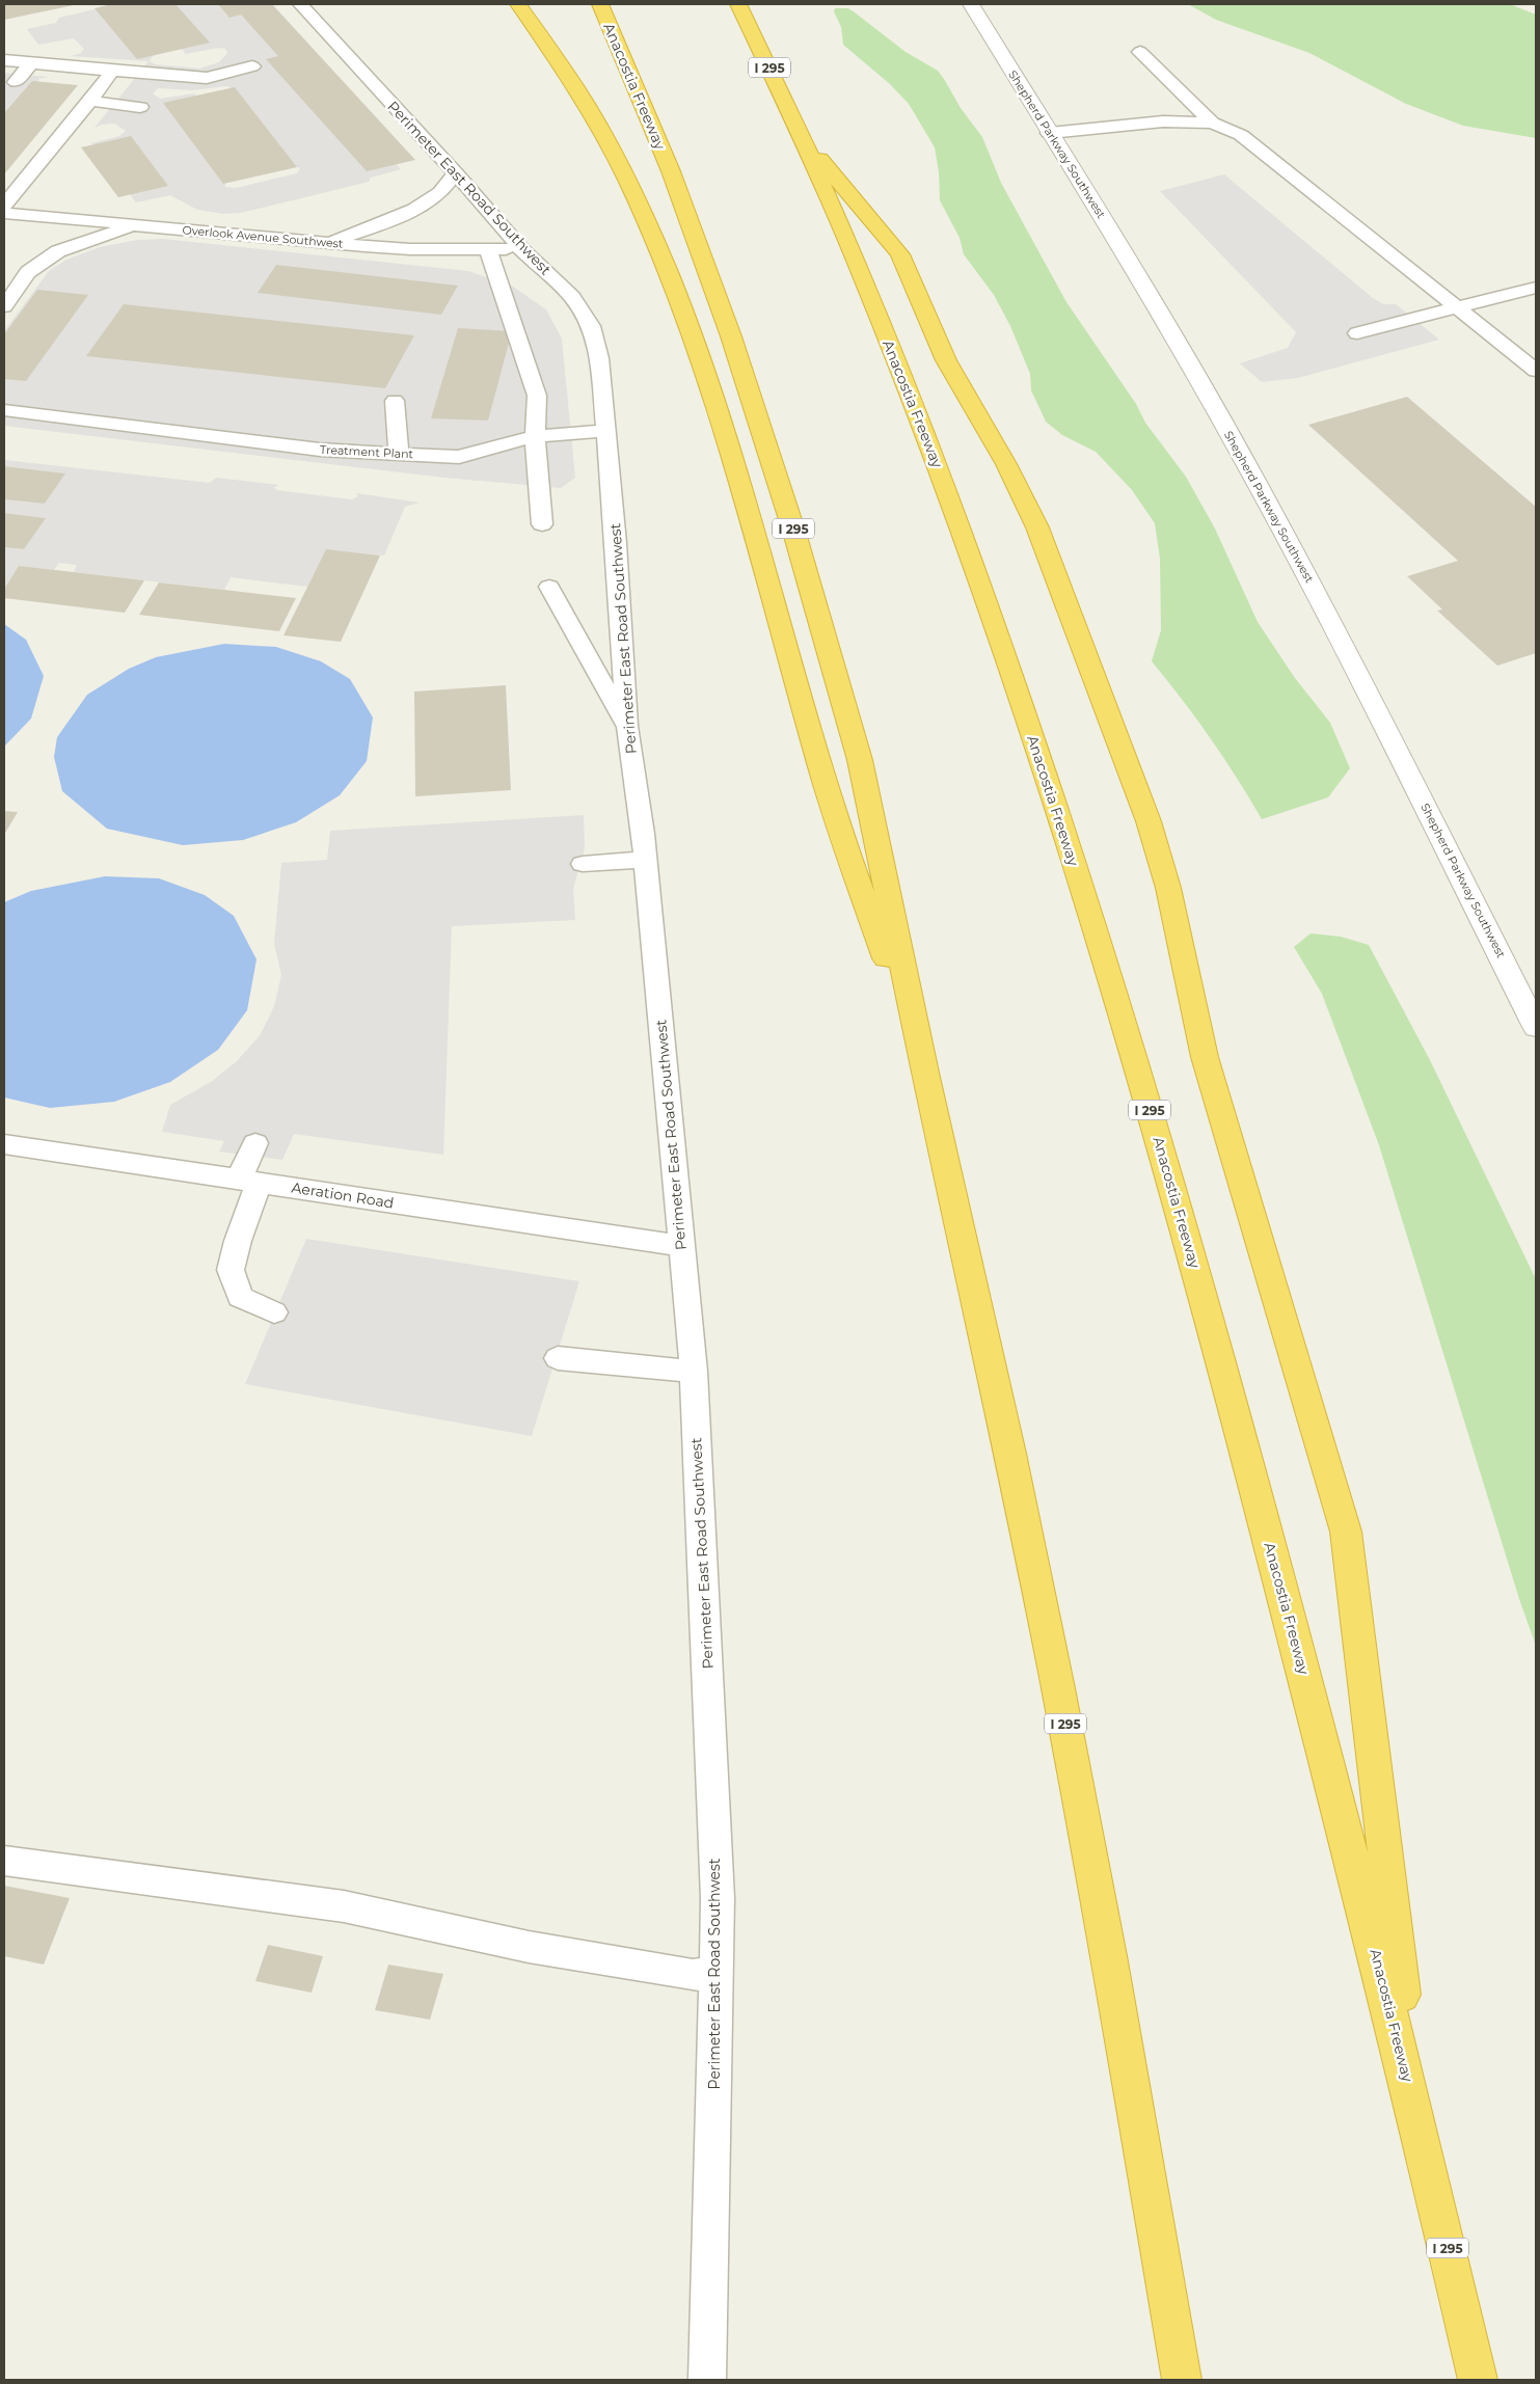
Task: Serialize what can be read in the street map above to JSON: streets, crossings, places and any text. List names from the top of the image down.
{
  "streets": {
    "highway": ["I 295", "Anacostia Freeway"],
    "street": ["Shepherd Parkway Southwest"],
    "lane": [
      "Perimeter East Road Southwest",
      "Overlook Avenue Southwest",
      "Treatment Plant",
      "Aeration Road"
    ]
  },
  "crossings": [
    ["Perimeter East Road Southwest", "Overlook Avenue Southwest"],
    ["Perimeter East Road Southwest", "Treatment Plant"],
    ["Perimeter East Road Southwest", "Aeration Road"]
  ]
}
